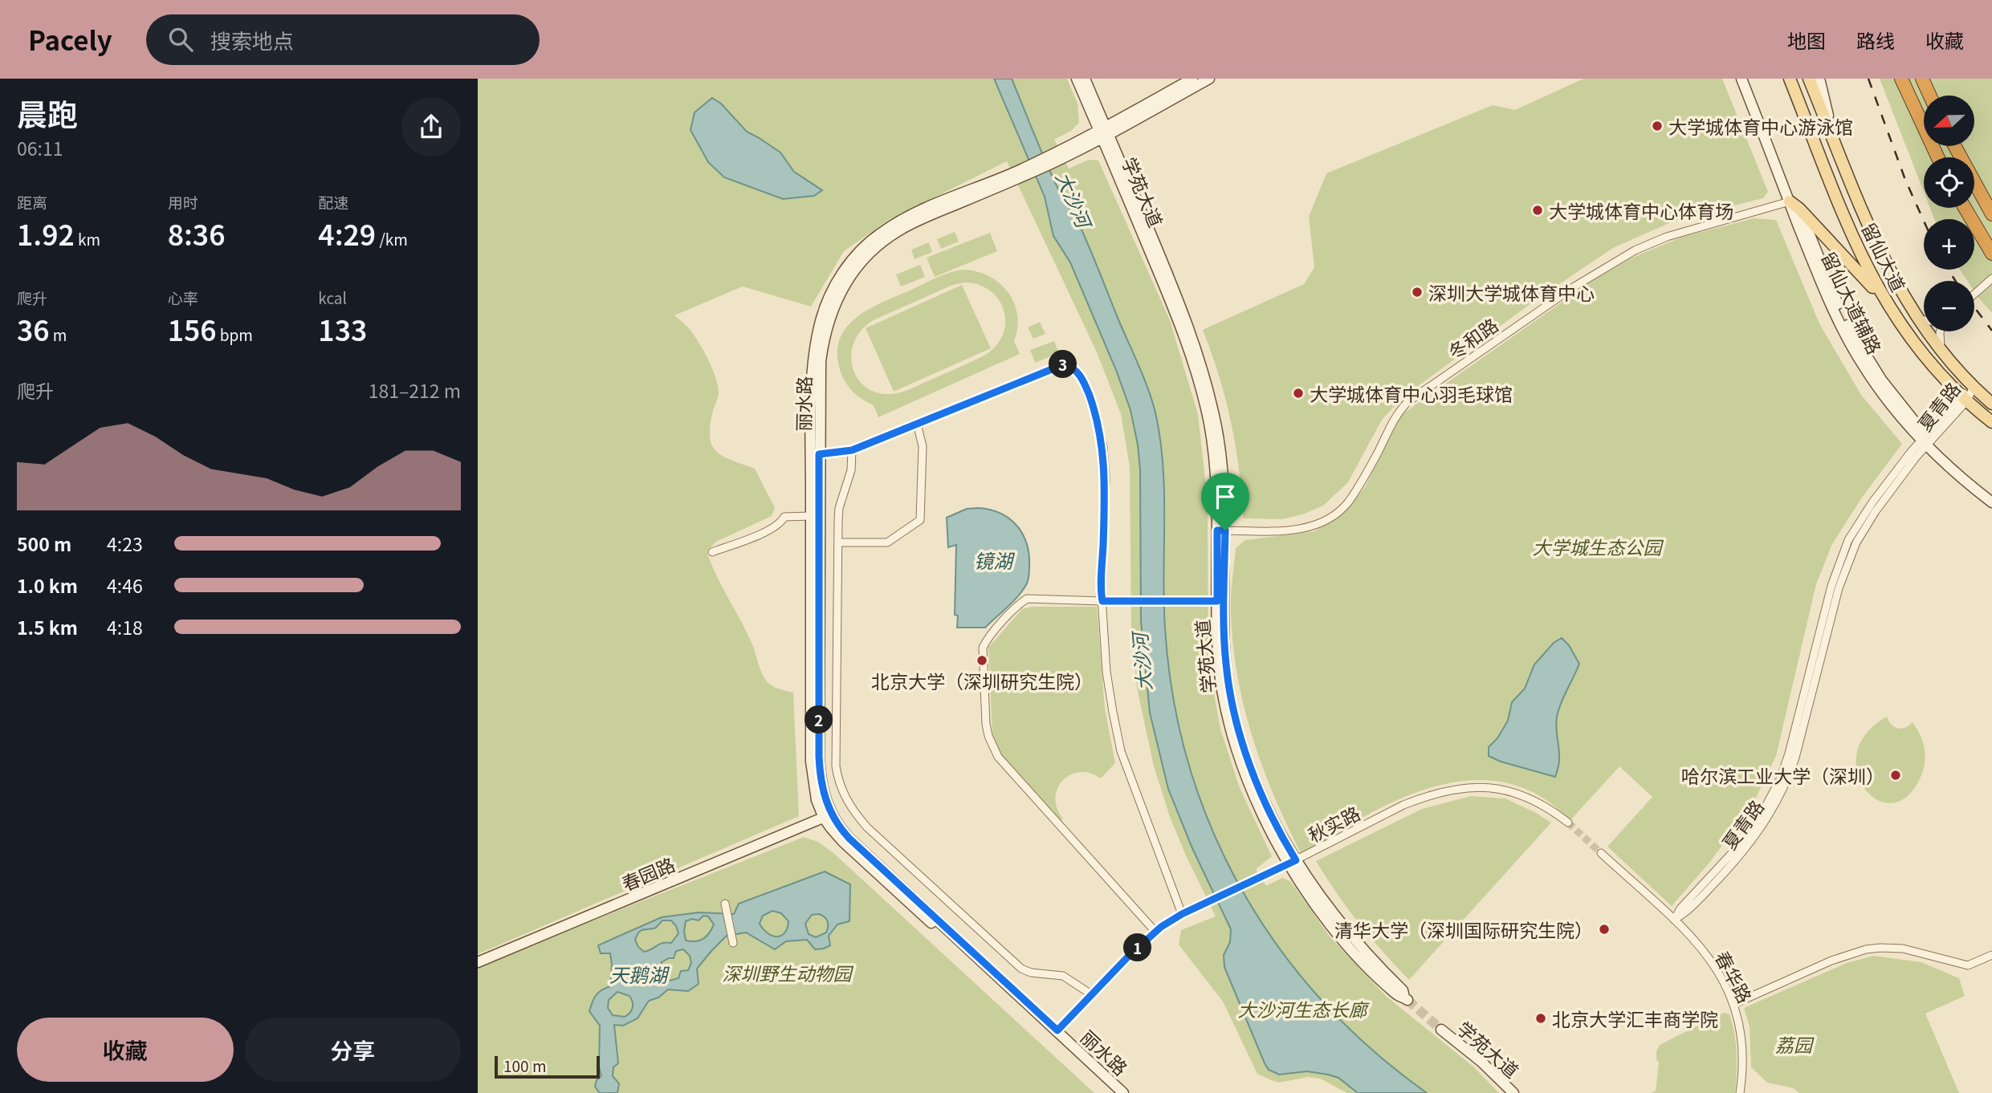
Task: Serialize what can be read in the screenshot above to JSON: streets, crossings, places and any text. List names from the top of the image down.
{
  "streets": {
    "main road": [
      "学苑大道",
      "留仙大道",
      "留仙大道辅路",
      "丽水路",
      "春园路"
    ],
    "street": [
      "冬和路",
      "夏青路",
      "秋实路",
      "春华路"
    ]
  },
  "crossings": [
    ["学苑大道", "冬和路"],
    ["学苑大道", "丽水路"],
    ["学苑大道", "秋实路"],
    ["留仙大道", "夏青路"],
    ["留仙大道辅路", "冬和路"],
    ["留仙大道辅路", "夏青路"],
    ["丽水路", "秋实路"],
    ["丽水路", "春园路"],
    ["夏青路", "春华路"]
  ],
  "water": ["大沙河", "镜湖", "天鹅湖"],
  "parks": [
    "大学城生态公园",
    "深圳野生动物园",
    "大沙河生态长廊",
    "荔园"
  ],
  "places": [
    "大学城体育中心游泳馆",
    "大学城体育中心体育场",
    "深圳大学城体育中心",
    "大学城体育中心羽毛球馆",
    "北京大学（深圳研究生院）",
    "哈尔滨工业大学（深圳）",
    "清华大学（深圳国际研究生院）",
    "北京大学汇丰商学院"
  ],
  "scale_bar": "100 m",
  "north": "left",
  "page": {
    "header": "Pacely",
    "search": "搜索地点",
    "nav": ["地图", "路线", "收藏"],
    "heading": ["晨跑", "06:11"],
    "map_buttons": ["+", "−"],
    "stats": [
      ["距离", "1.92 km"],
      ["用时", "8:36"],
      ["配速", "4:29 /km"],
      ["爬升", "36 m"],
      ["心率", "156 bpm"],
      ["kcal", "133"]
    ],
    "pins": ["3", "2", "1"],
    "chart": ["爬升", "181–212 m"],
    "list": [
      {
        "name": "500 m",
        "note": "4:23"
      },
      {
        "name": "1.0 km",
        "note": "4:46"
      },
      {
        "name": "1.5 km",
        "note": "4:18"
      }
    ],
    "buttons": ["收藏", "分享"],
    "scale": "100 m"
  }
}
